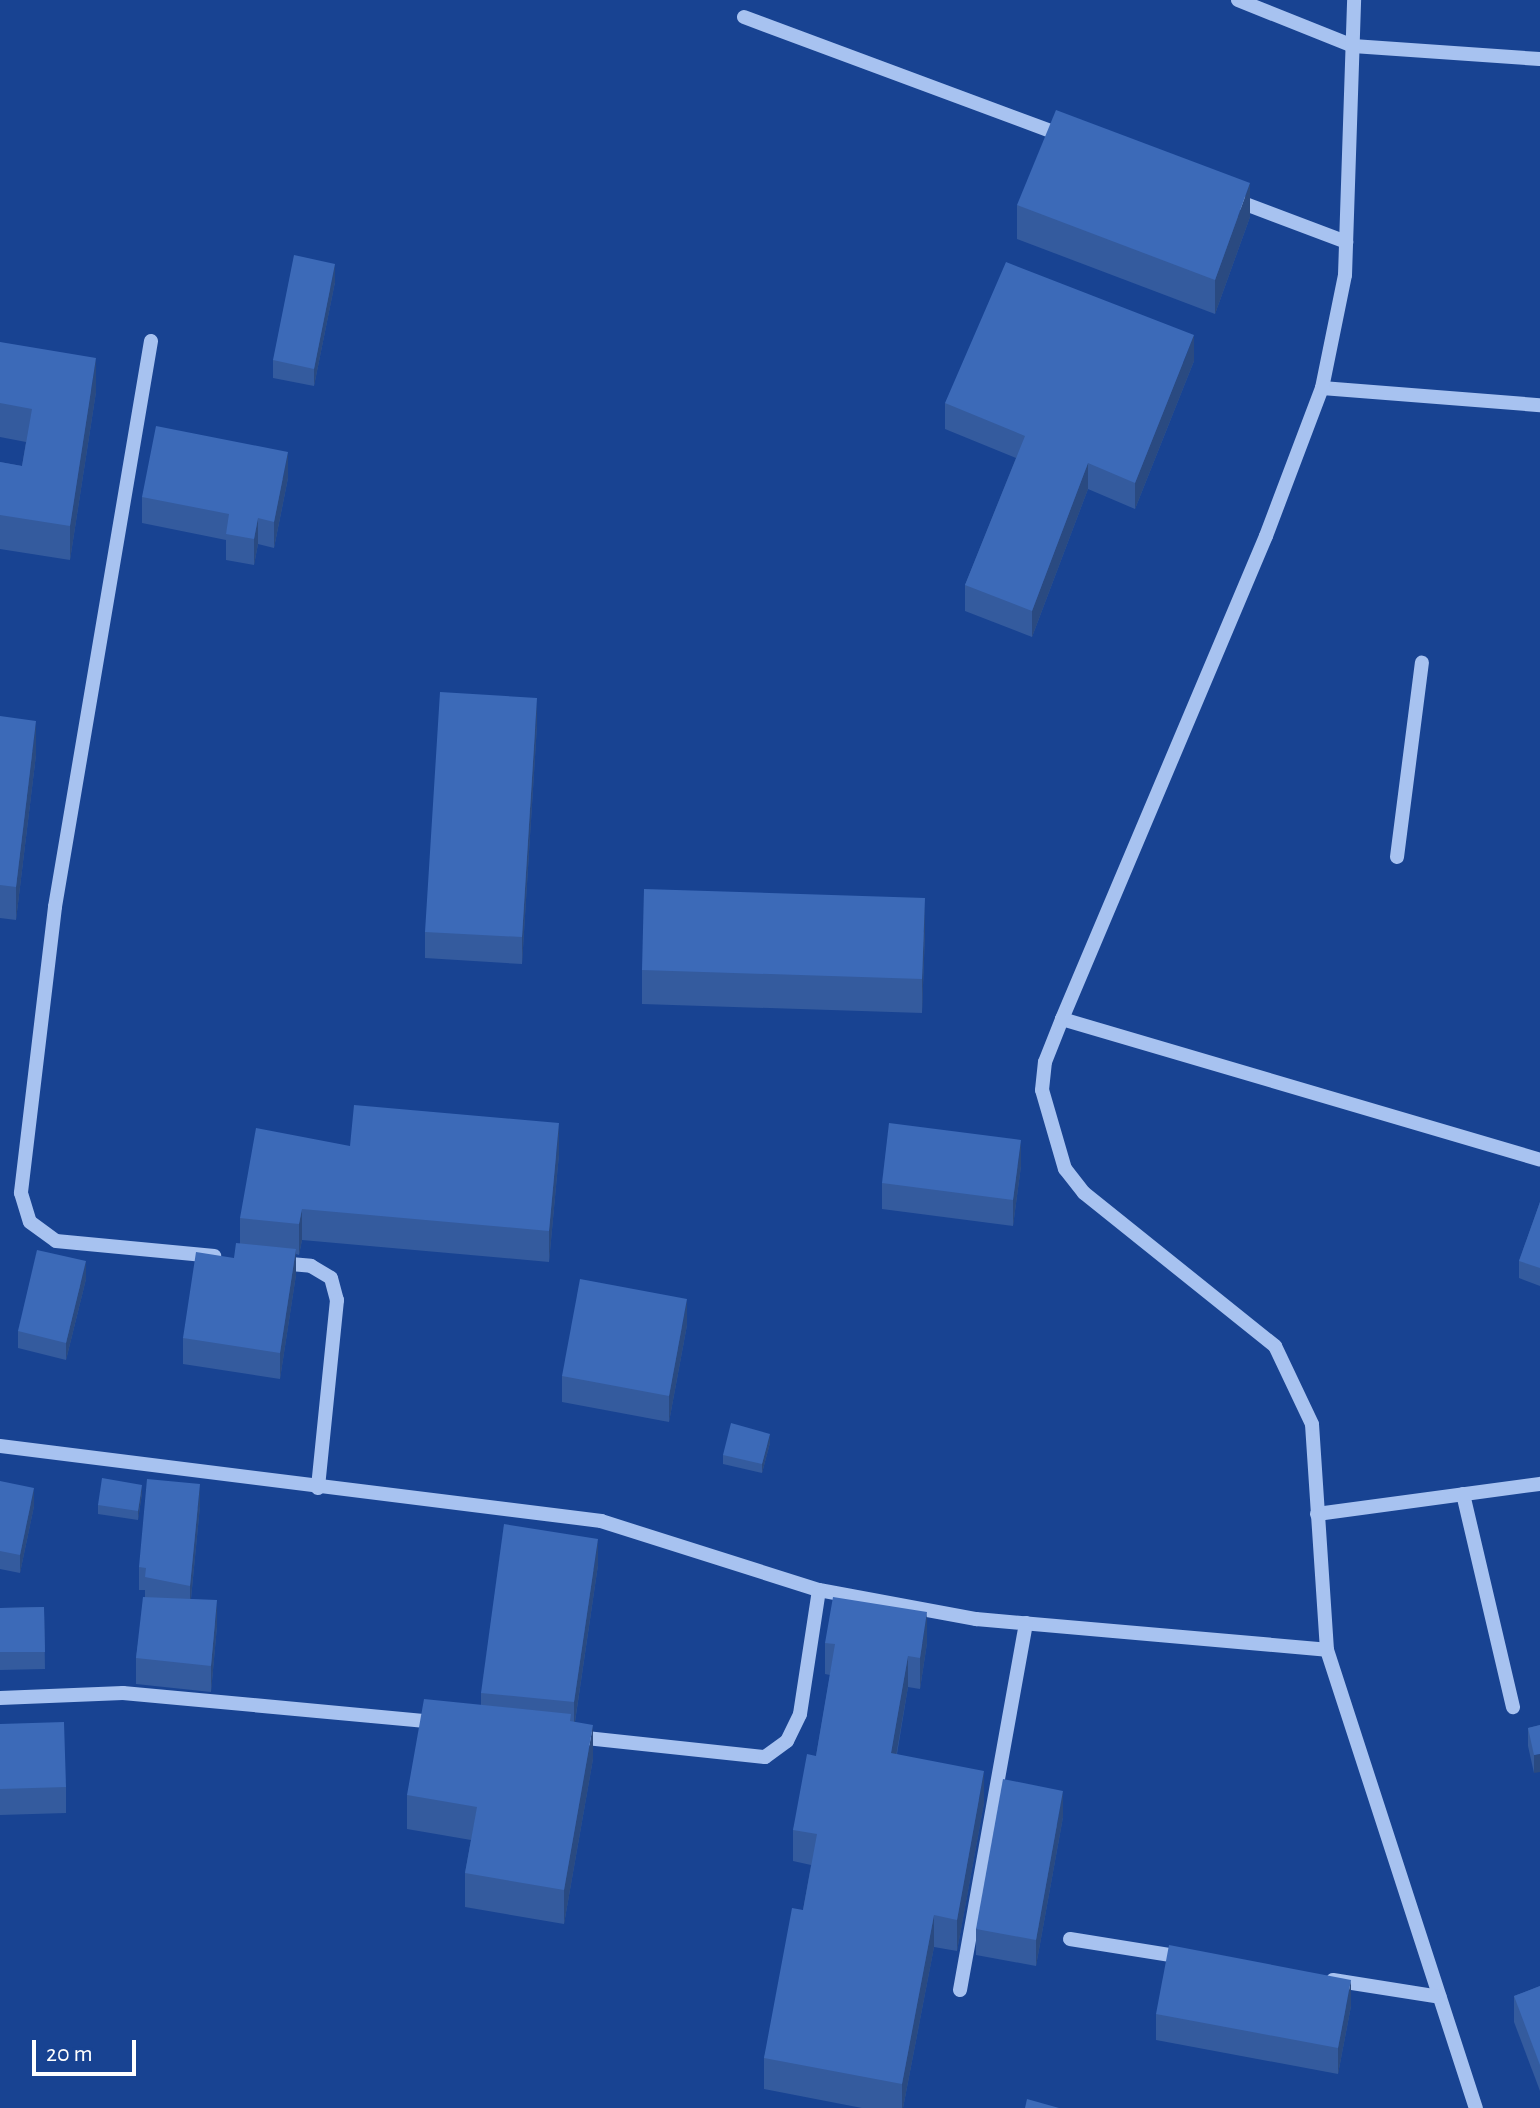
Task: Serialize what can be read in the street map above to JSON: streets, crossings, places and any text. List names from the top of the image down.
{
  "scale_bar": "20 m"
}
